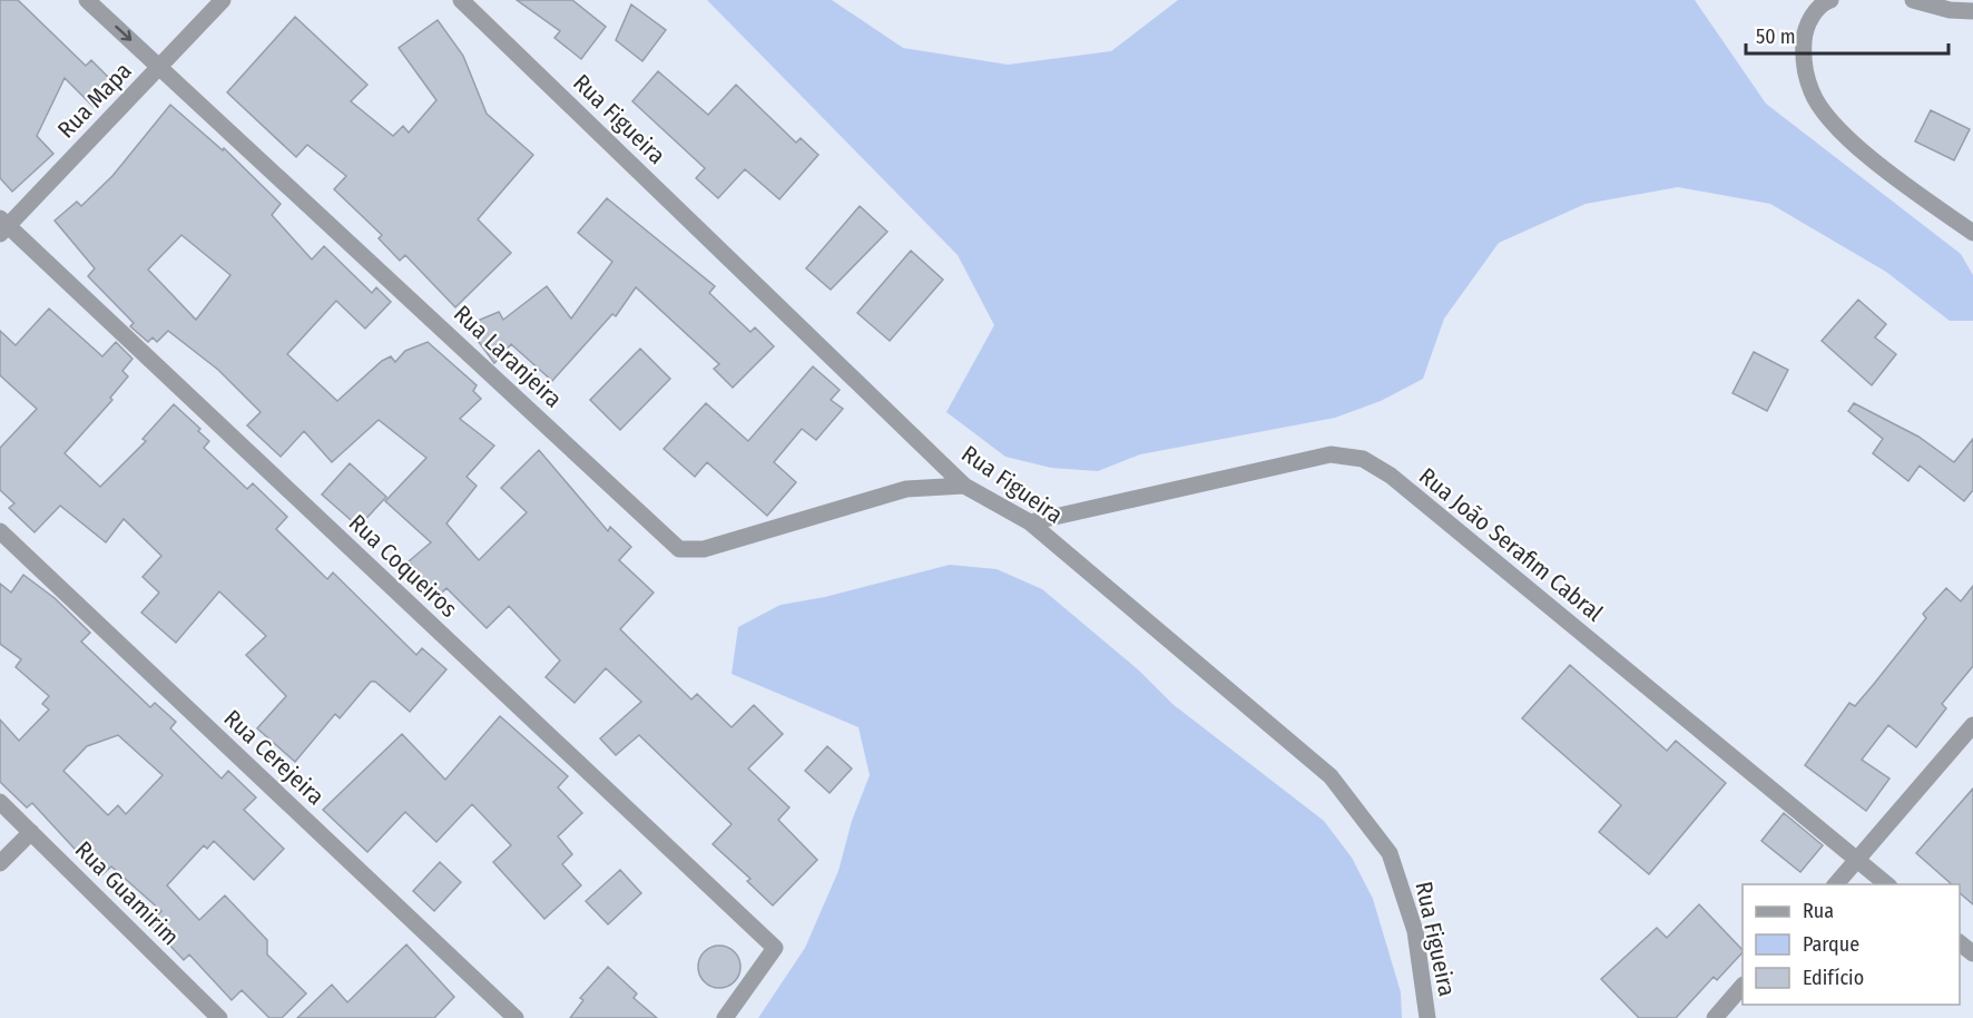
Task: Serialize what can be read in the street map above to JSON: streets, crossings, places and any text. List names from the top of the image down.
{
  "streets": {
    "street": [
      "Rua Mapa",
      "Rua Figueira",
      "Rua Laranjeira",
      "Rua João Serafim Cabral",
      "Rua Coqueiros",
      "Rua Cerejeira",
      "Rua Guamirim"
    ]
  },
  "crossings": [
    ["Rua Mapa", "Rua Laranjeira"],
    ["Rua Mapa", "Rua Coqueiros"],
    ["Rua Figueira", "Rua Laranjeira"],
    ["Rua Figueira", "Rua João Serafim Cabral"]
  ],
  "legend": ["Rua", "Parque", "Edifício"],
  "scale_bar": "50 m"
}
